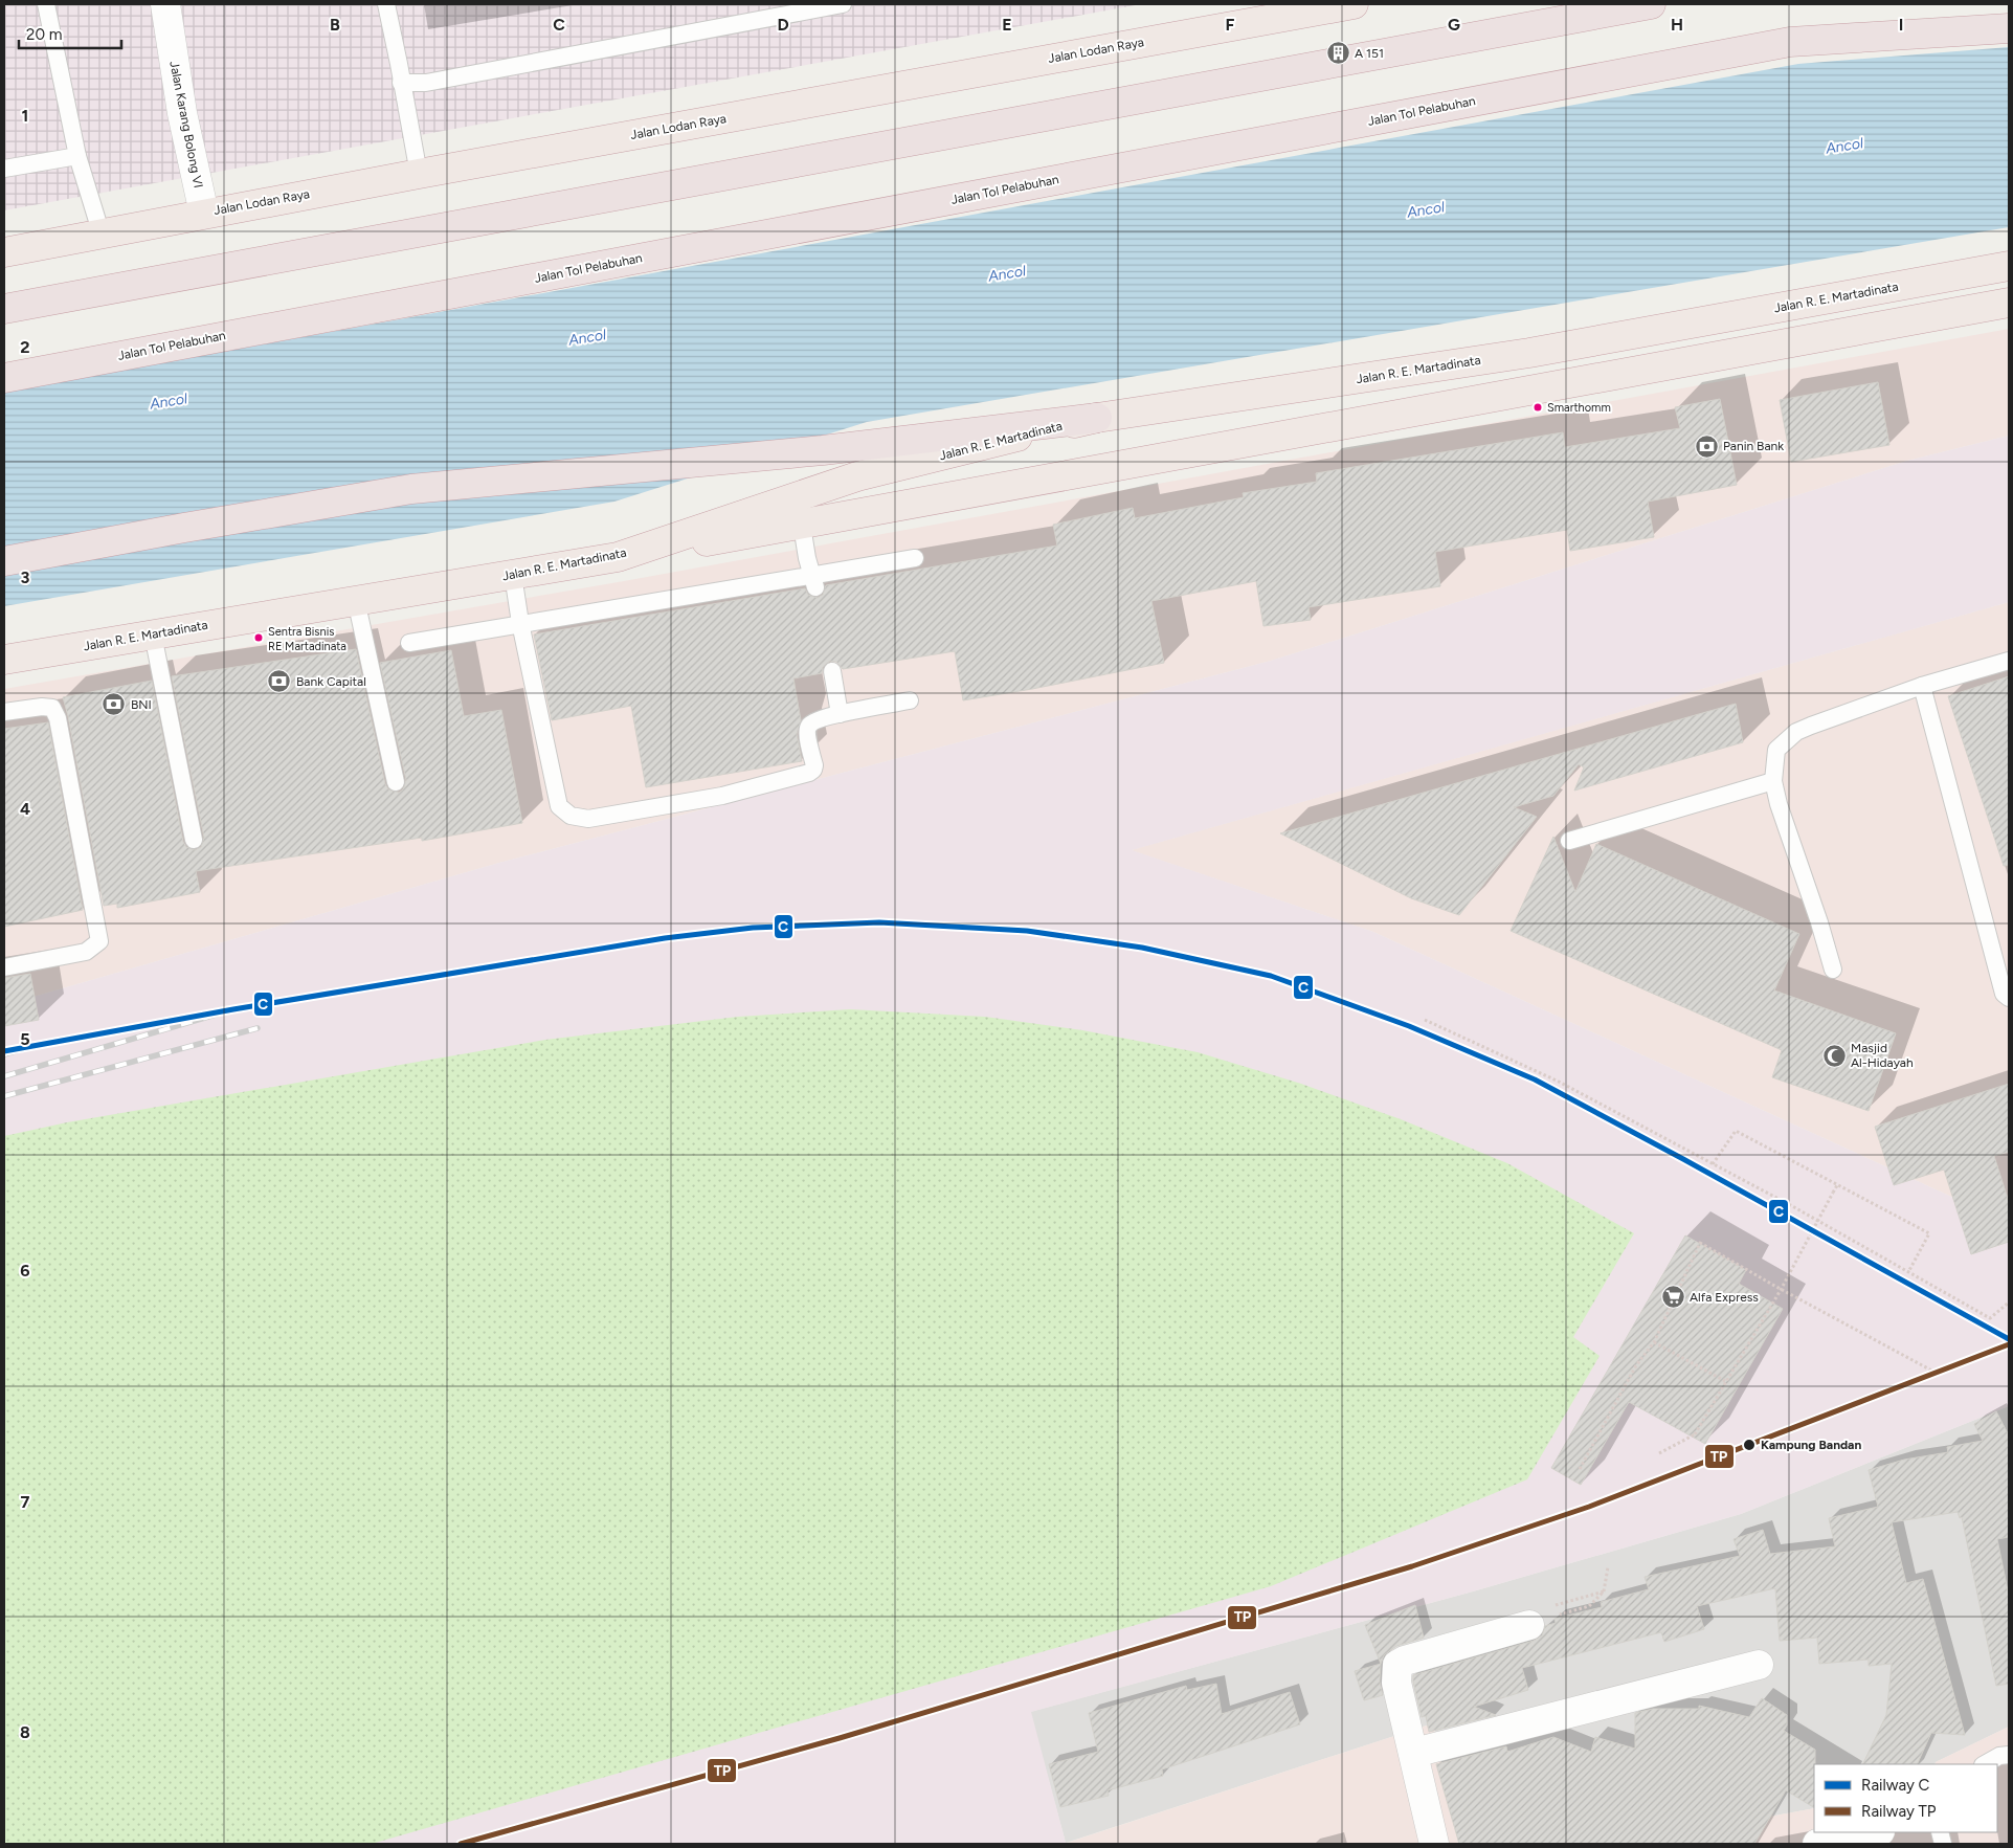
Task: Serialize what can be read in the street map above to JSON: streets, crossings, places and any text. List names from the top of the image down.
{
  "streets": {
    "highway": ["Jalan Lodan Raya", "Jalan Tol Pelabuhan", "Jalan R. E. Martadinata"],
    "street": ["Jalan Karang Bolong VI"]
  },
  "crossings": [
    ["Jalan Lodan Raya", "Jalan Karang Bolong VI"]
  ],
  "water": ["Ancol"],
  "places": {
    "building": ["A 151"],
    "other": ["Smarthomm", "Sentra Bisnis RE Martadinata", "Kampung Bandan"],
    "bank": ["Panin Bank", "Bank Capital", "BNI"],
    "mosque": ["Masjid Al-Hidayah"],
    "supermarket": ["Alfa Express"]
  },
  "lines": ["rail line C", "rail line TP"],
  "legend": ["Railway C", "Railway TP"],
  "scale_bar": "20 m",
  "grid": {
    "columns": [
      "B",
      "C",
      "D",
      "E",
      "F",
      "G",
      "H",
      "I"
    ],
    "rows": [
      "1",
      "2",
      "3",
      "4",
      "5",
      "6",
      "7",
      "8"
    ]
  }
}
